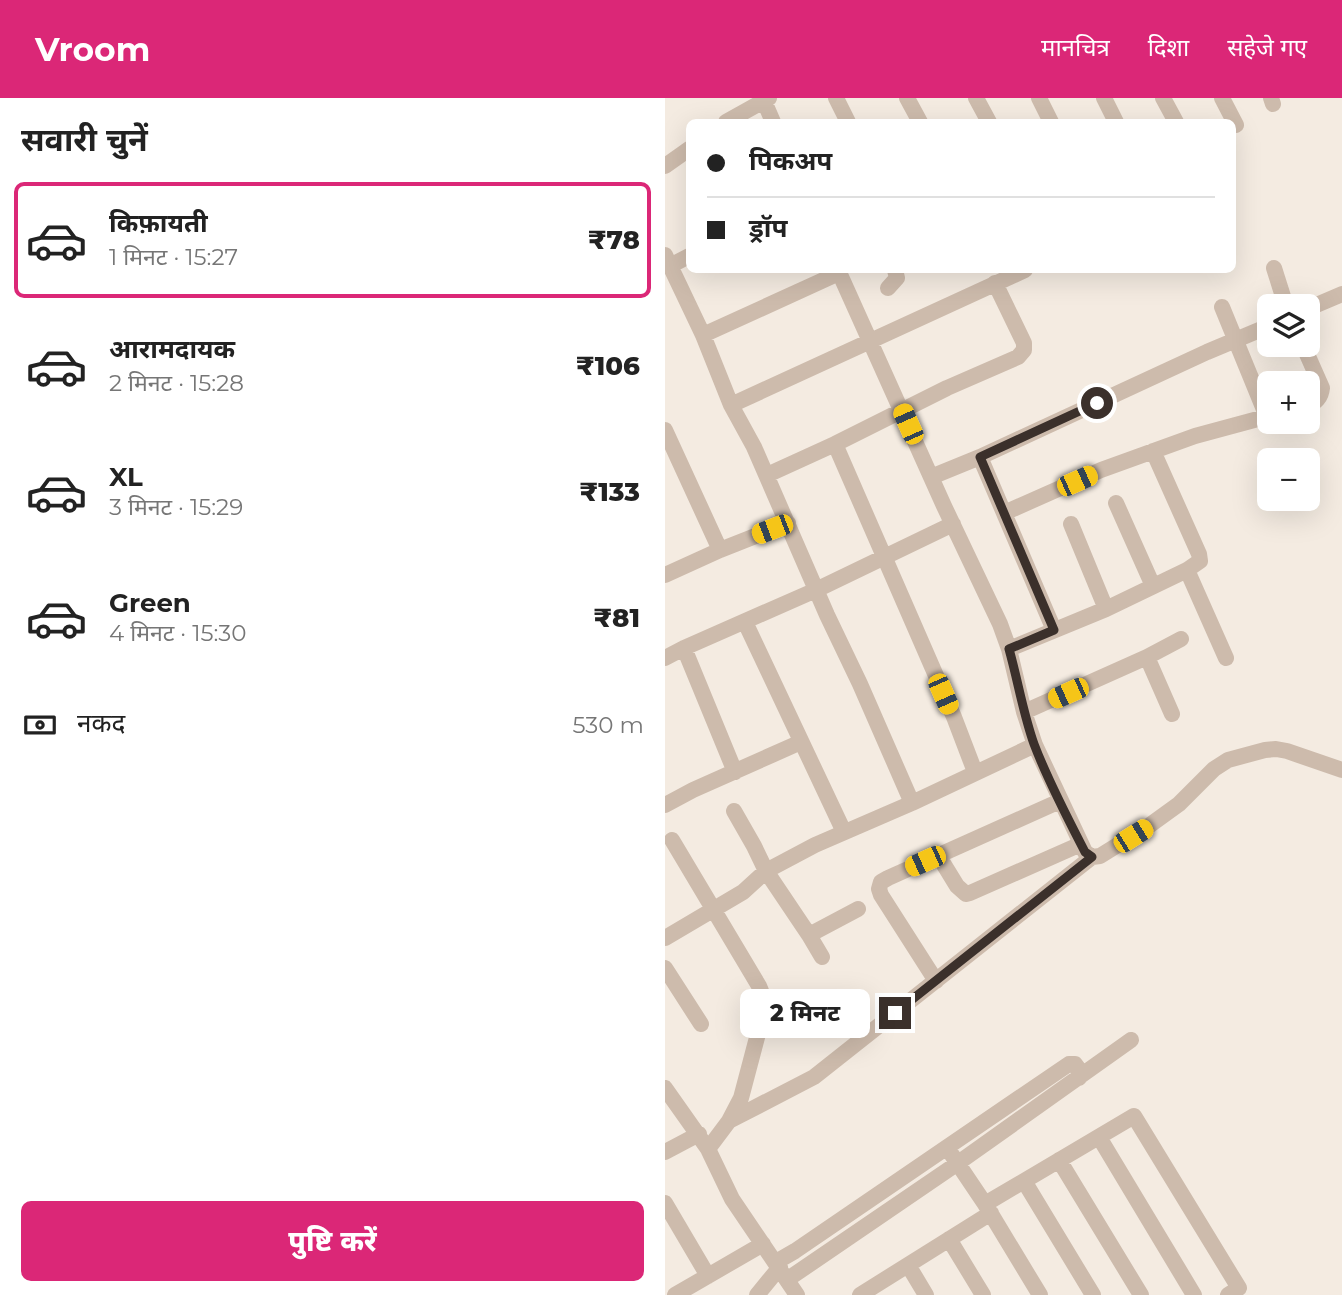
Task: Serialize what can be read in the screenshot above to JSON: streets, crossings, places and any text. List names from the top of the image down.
{
  "page": {
    "header": "Vroom",
    "nav": ["मानचित्र", "दिशा", "सहेजे गए"],
    "heading": "सवारी चुनें",
    "banner": ["पिकअप", "ड्रॉप"],
    "list": [
      {
        "name": "किफ़ायती",
        "note": "1 मिनट · 15:27",
        "value": "₹78"
      },
      {
        "name": "आरामदायक",
        "note": "2 मिनट · 15:28",
        "value": "₹106"
      },
      {
        "name": "XL",
        "note": "3 मिनट · 15:29",
        "value": "₹133"
      },
      {
        "name": "Green",
        "note": "4 मिनट · 15:30",
        "value": "₹81"
      }
    ],
    "map_buttons": ["+", "−"],
    "pay": ["नकद", "530 m"],
    "bubble": "2 मिनट",
    "buttons": "पुष्टि करें"
  }
}
